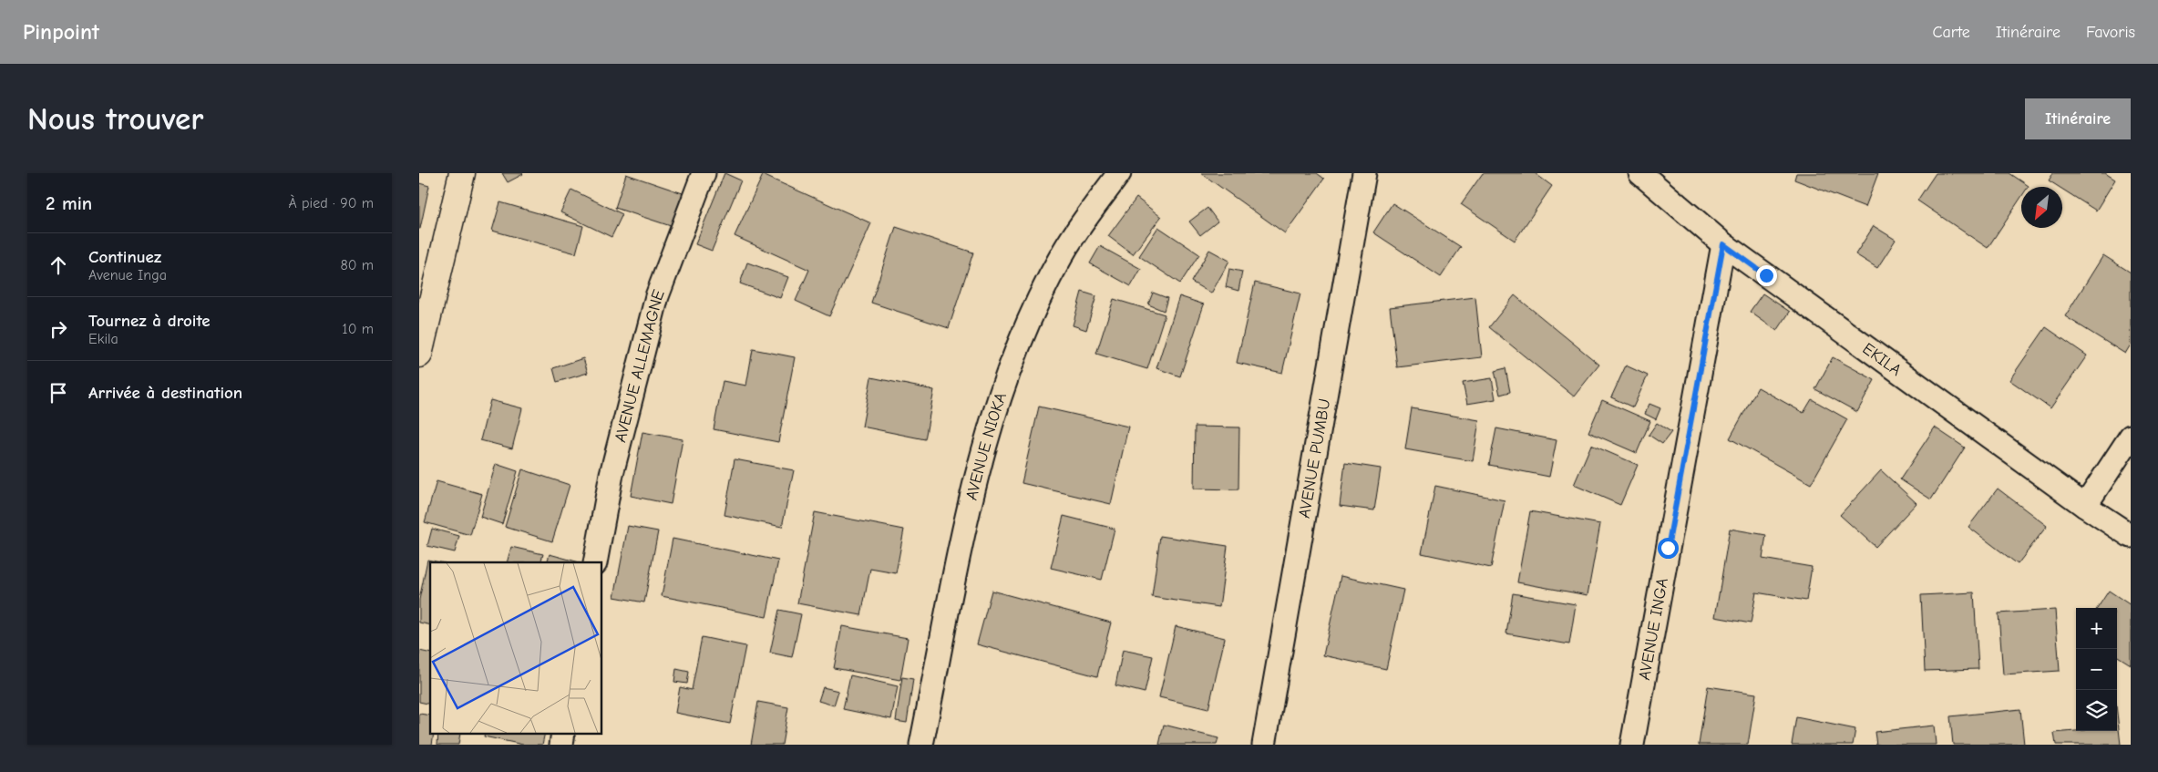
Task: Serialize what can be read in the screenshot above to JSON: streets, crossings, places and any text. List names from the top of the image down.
{
  "streets": {
    "street": [
      "EKILA",
      "AVENUE ALLEMAGNE",
      "AVENUE NIOKA",
      "AVENUE PUMBU",
      "AVENUE INGA"
    ]
  },
  "crossings": [
    ["EKILA", "AVENUE INGA"]
  ],
  "north": "bottom left",
  "page": {
    "header": "Pinpoint",
    "nav": ["Carte", "Itinéraire", "Favoris"],
    "buttons": "Itinéraire",
    "title": "Nous trouver",
    "heading": ["2 min", "À pied · 90 m"],
    "list": [
      ["Continuez", "Avenue Inga", "80 m"],
      ["Tournez à droite", "Ekila", "10 m"],
      "Arrivée à destination"
    ],
    "map_buttons": ["+", "−"]
  }
}
